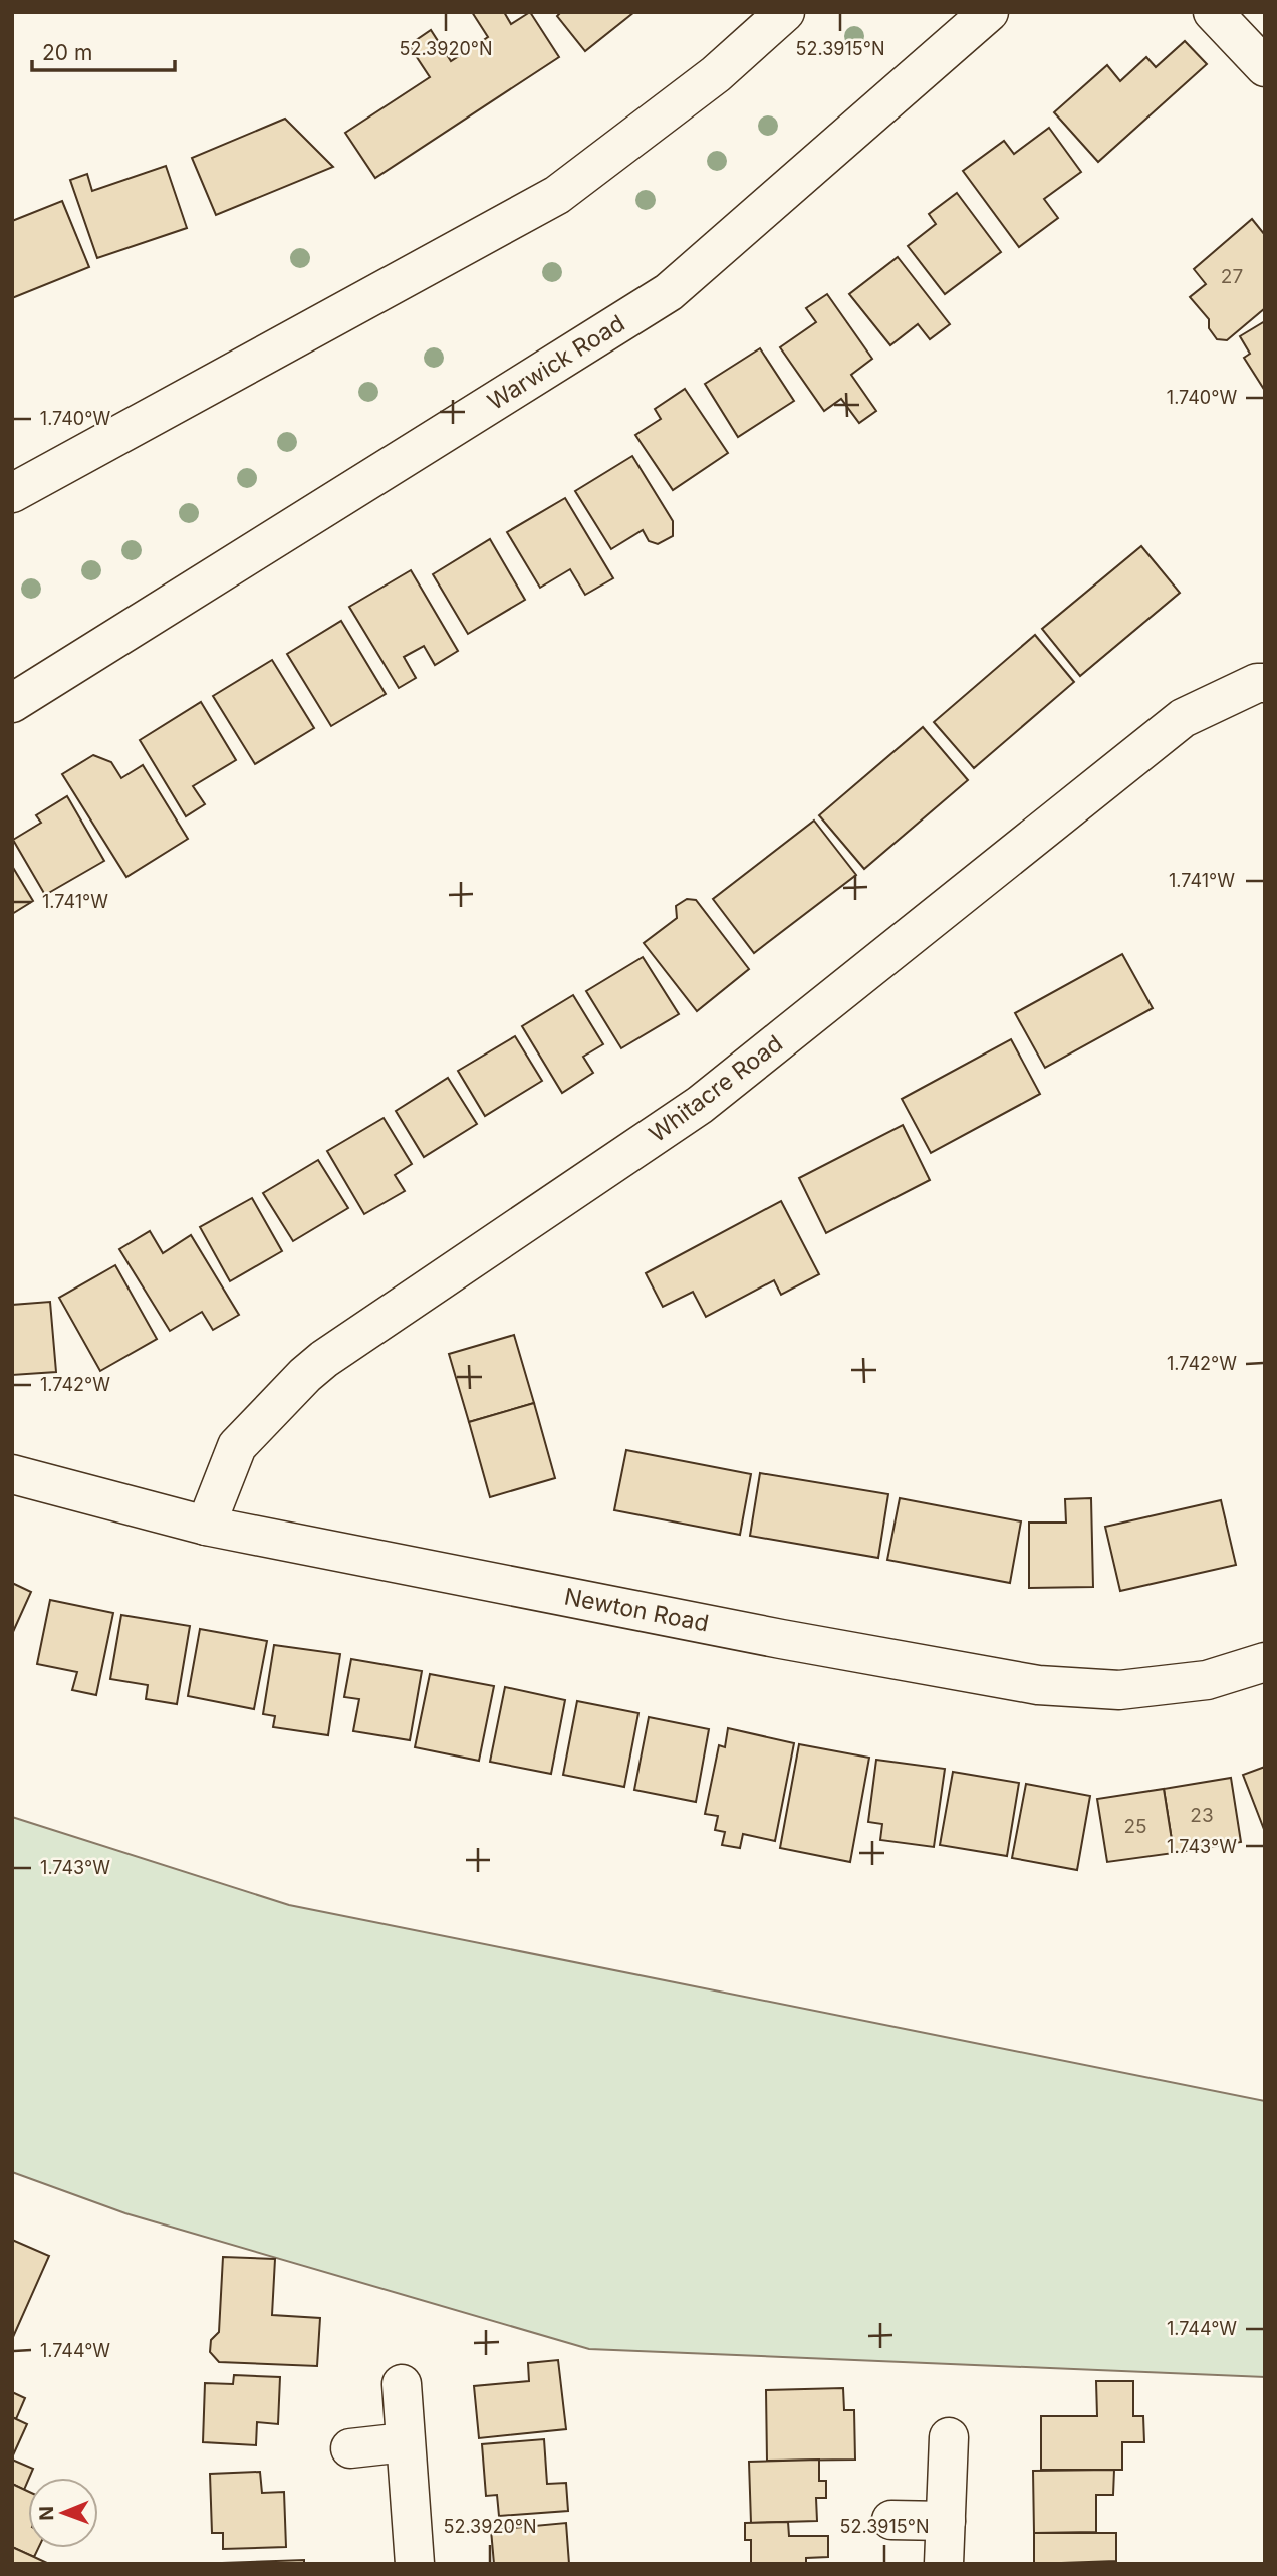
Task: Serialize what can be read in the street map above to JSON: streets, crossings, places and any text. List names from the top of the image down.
{
  "streets": {
    "street": ["Warwick Road", "Whitacre Road", "Newton Road"]
  },
  "crossings": [
    ["Whitacre Road", "Newton Road"]
  ],
  "house_numbers": ["27", "23", "25"],
  "scale_bar": "20 m",
  "north": "left",
  "coordinates": [
    "52.3920°N",
    "52.3915°N",
    "1.740°W",
    "1.741°W",
    "1.742°W",
    "1.743°W",
    "1.744°W"
  ]
}
